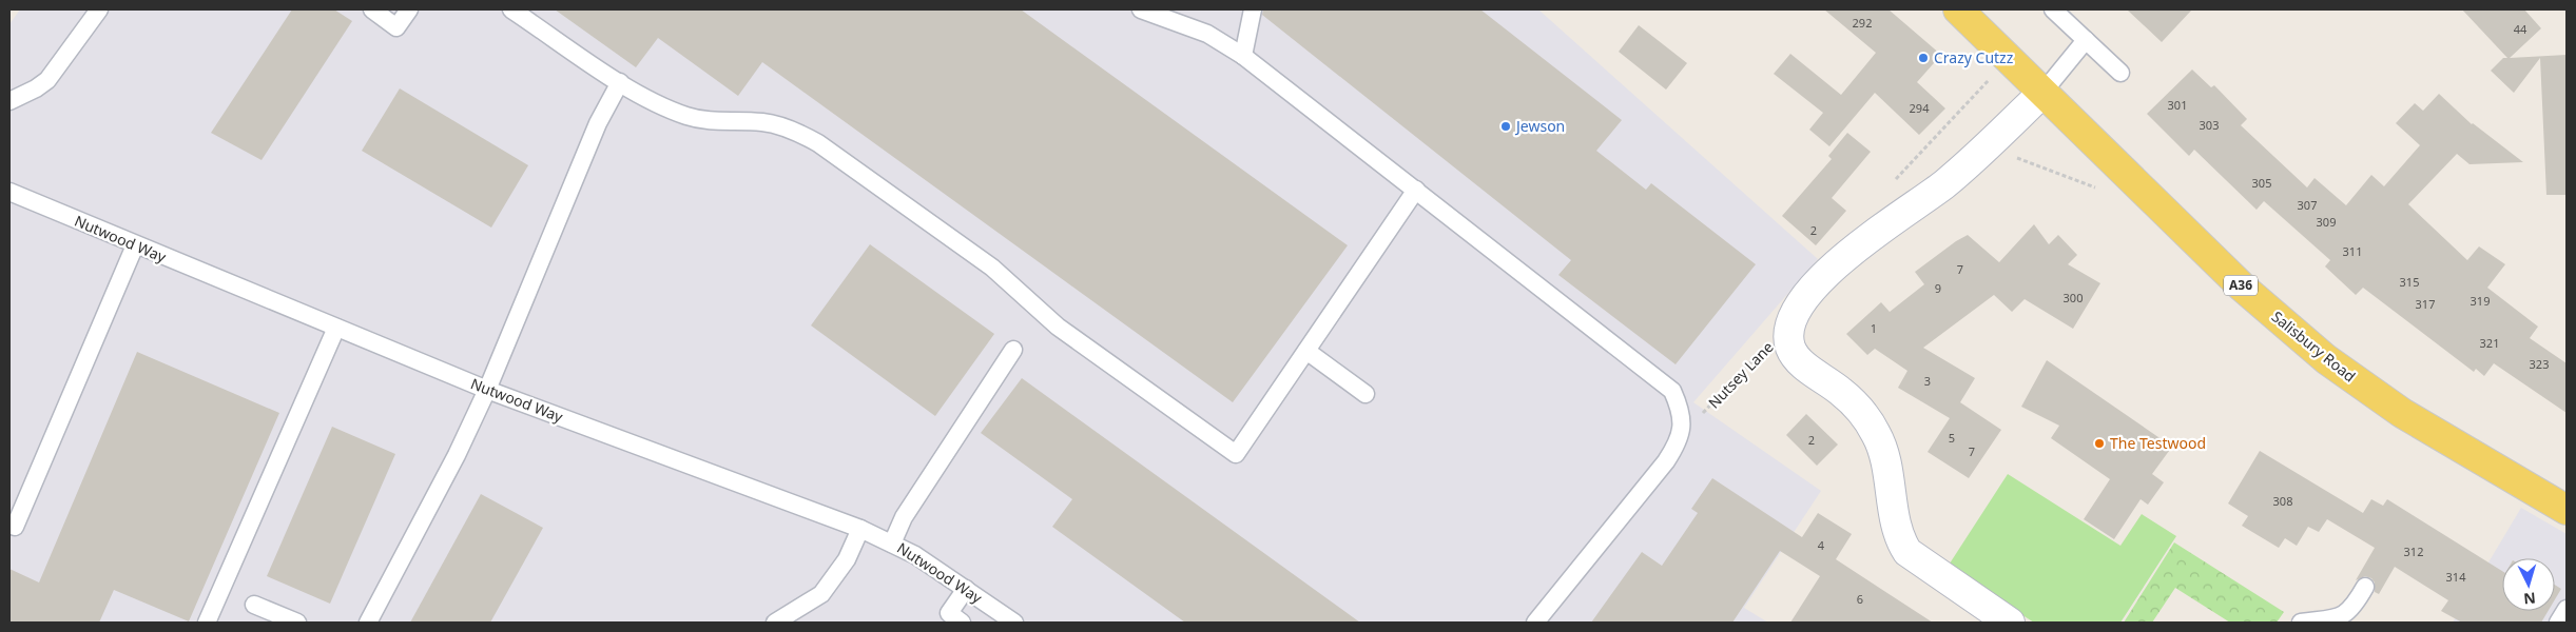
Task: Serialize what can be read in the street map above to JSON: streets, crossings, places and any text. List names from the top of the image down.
{
  "streets": {
    "main road": ["A36", "Salisbury Road"],
    "street": ["Nutsey Lane"],
    "lane": ["Nutwood Way"]
  },
  "crossings": [
    ["Salisbury Road", "Nutsey Lane"]
  ],
  "places": ["Crazy Cutzz", "Jewson", "The Testwood"],
  "house_numbers": [
    "292",
    "44",
    "301",
    "294",
    "303",
    "305",
    "307",
    "309",
    "2",
    "311",
    "7",
    "315",
    "9",
    "300",
    "319",
    "317",
    "1",
    "321",
    "323",
    "3",
    "5",
    "2",
    "7",
    "308",
    "4",
    "312",
    "314",
    "6"
  ],
  "north": "bottom"
}
